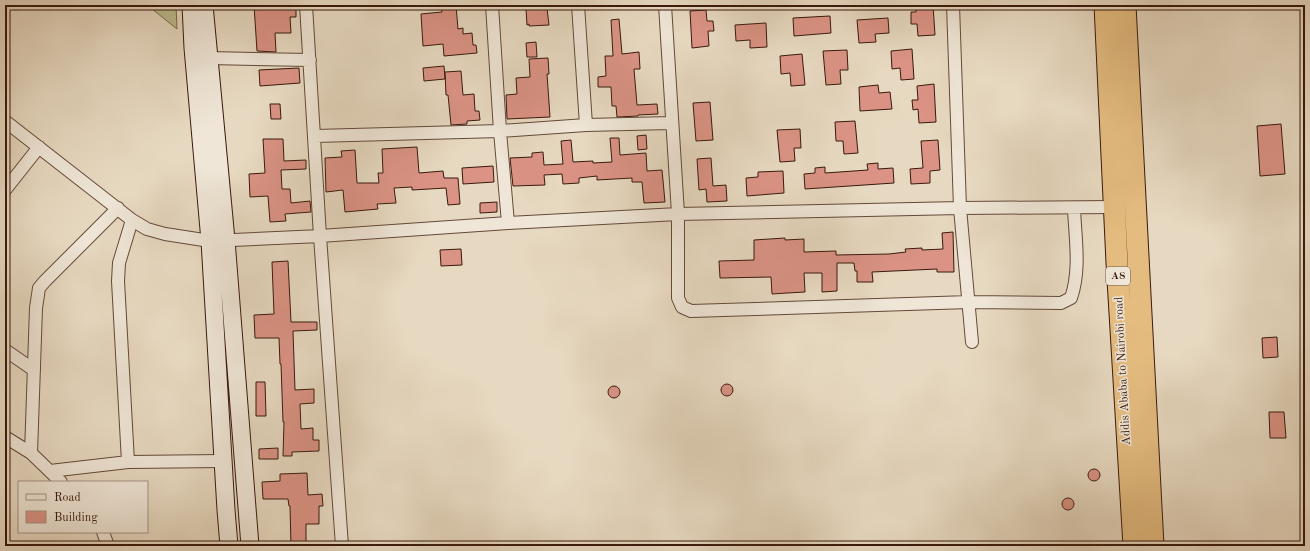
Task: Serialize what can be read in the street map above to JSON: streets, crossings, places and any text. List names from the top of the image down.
{
  "streets": {
    "highway": ["A8", "Addis Ababa to Nairobi road"]
  },
  "legend": ["Road", "Building"]
}
